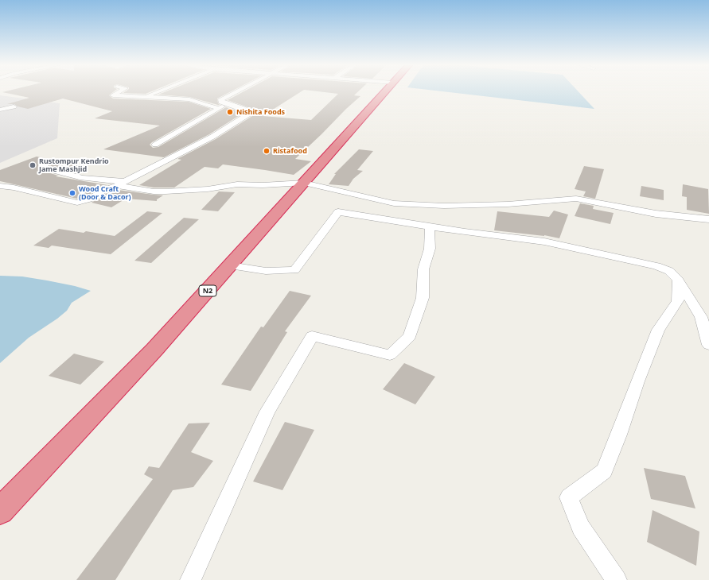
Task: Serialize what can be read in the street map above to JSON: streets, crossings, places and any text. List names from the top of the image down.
{
  "streets": {
    "highway": ["N2"]
  },
  "places": [
    "Nishita Foods",
    "Ristafood",
    "Rustompur Kendrio Jame Mashjid",
    "Wood Craft (Door & Dacor)"
  ]
}
